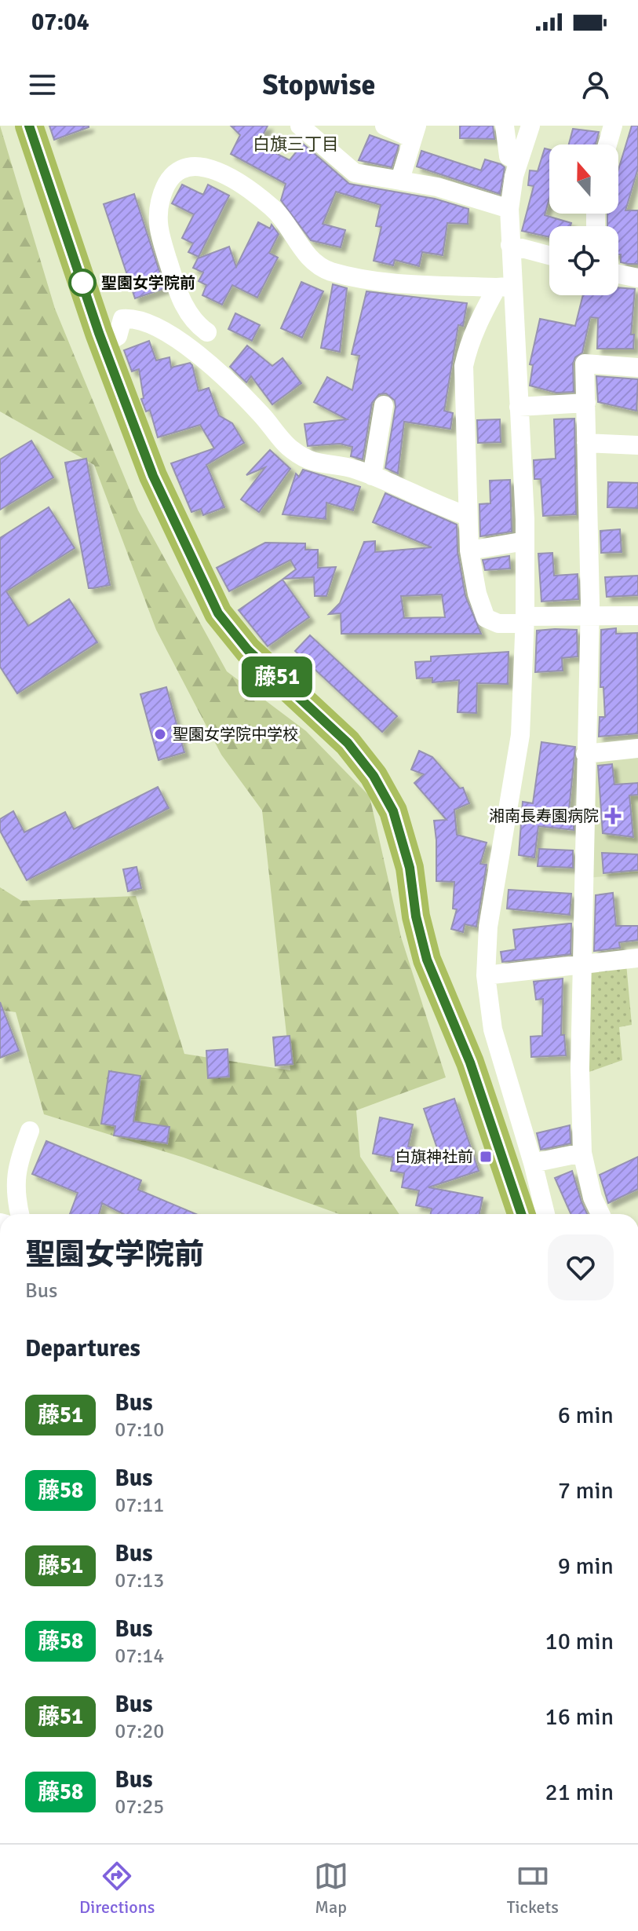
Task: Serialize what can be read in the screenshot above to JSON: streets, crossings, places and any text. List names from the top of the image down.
{
  "districts": ["白旗三丁目"],
  "places": {
    "other": ["聖園女学院前", "聖園女学院中学校"],
    "health": ["湘南長寿園病院"],
    "transit": ["白旗神社前"]
  },
  "lines": ["bus line 藤51"],
  "north": "top",
  "page": {
    "status": "07:04",
    "header": "Stopwise",
    "on_map": "藤51",
    "heading": [
      ["聖園女学院前", "Bus"],
      "Departures"
    ],
    "list": [
      {
        "mark": "藤51",
        "name": "Bus",
        "note": "07:10",
        "value": "6 min"
      },
      {
        "mark": "藤58",
        "name": "Bus",
        "note": "07:11",
        "value": "7 min"
      },
      {
        "mark": "藤51",
        "name": "Bus",
        "note": "07:13",
        "value": "9 min"
      },
      {
        "mark": "藤58",
        "name": "Bus",
        "note": "07:14",
        "value": "10 min"
      },
      {
        "mark": "藤51",
        "name": "Bus",
        "note": "07:20",
        "value": "16 min"
      },
      {
        "mark": "藤58",
        "name": "Bus",
        "note": "07:25",
        "value": "21 min"
      }
    ],
    "tabs": ["Directions", "Map", "Tickets"]
  }
}
